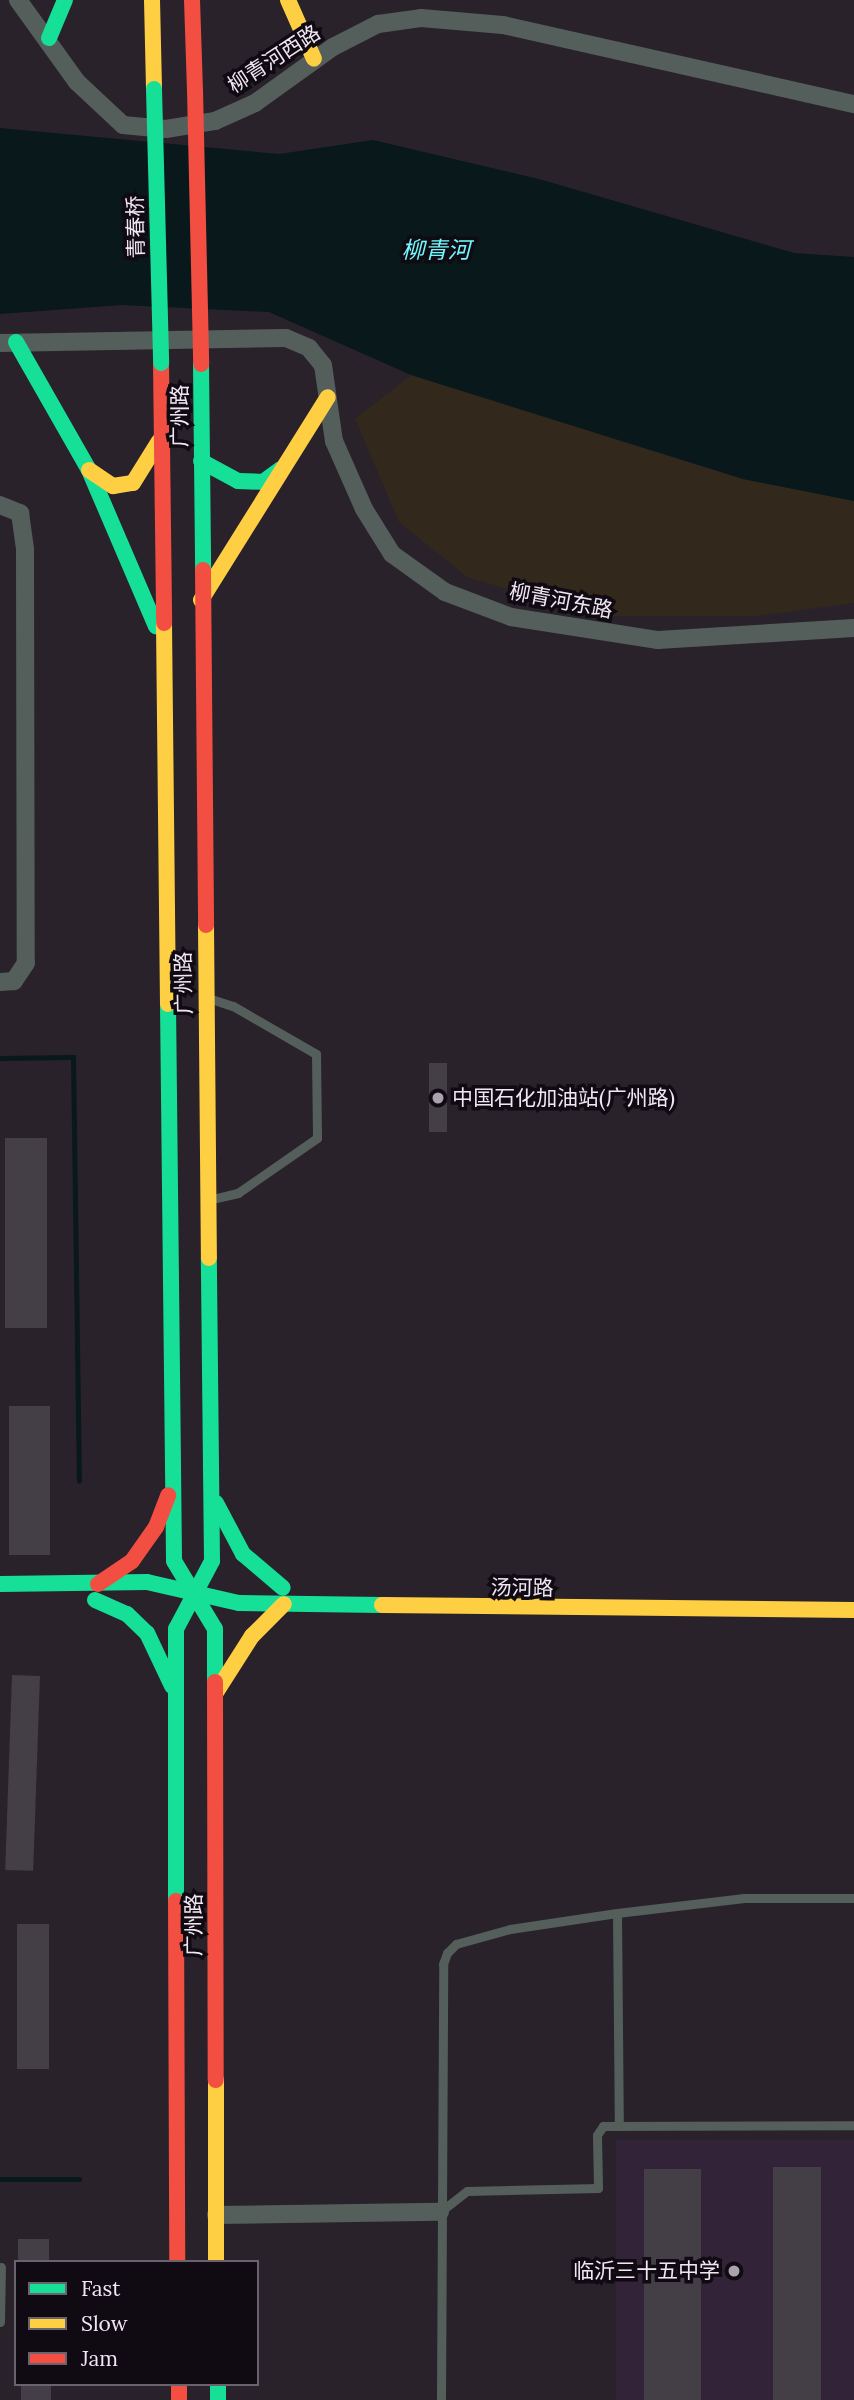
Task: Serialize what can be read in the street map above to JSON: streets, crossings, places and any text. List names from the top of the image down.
{
  "streets": {
    "main road": ["青春桥", "广州路", "汤河路"],
    "street": ["柳青河西路", "柳青河东路"]
  },
  "crossings": [
    ["青春桥", "广州路"],
    ["广州路", "汤河路"]
  ],
  "water": ["柳青河"],
  "places": ["中国石化加油站(广州路)", "临沂三十五中学"],
  "legend": ["Fast", "Slow", "Jam"]
}
